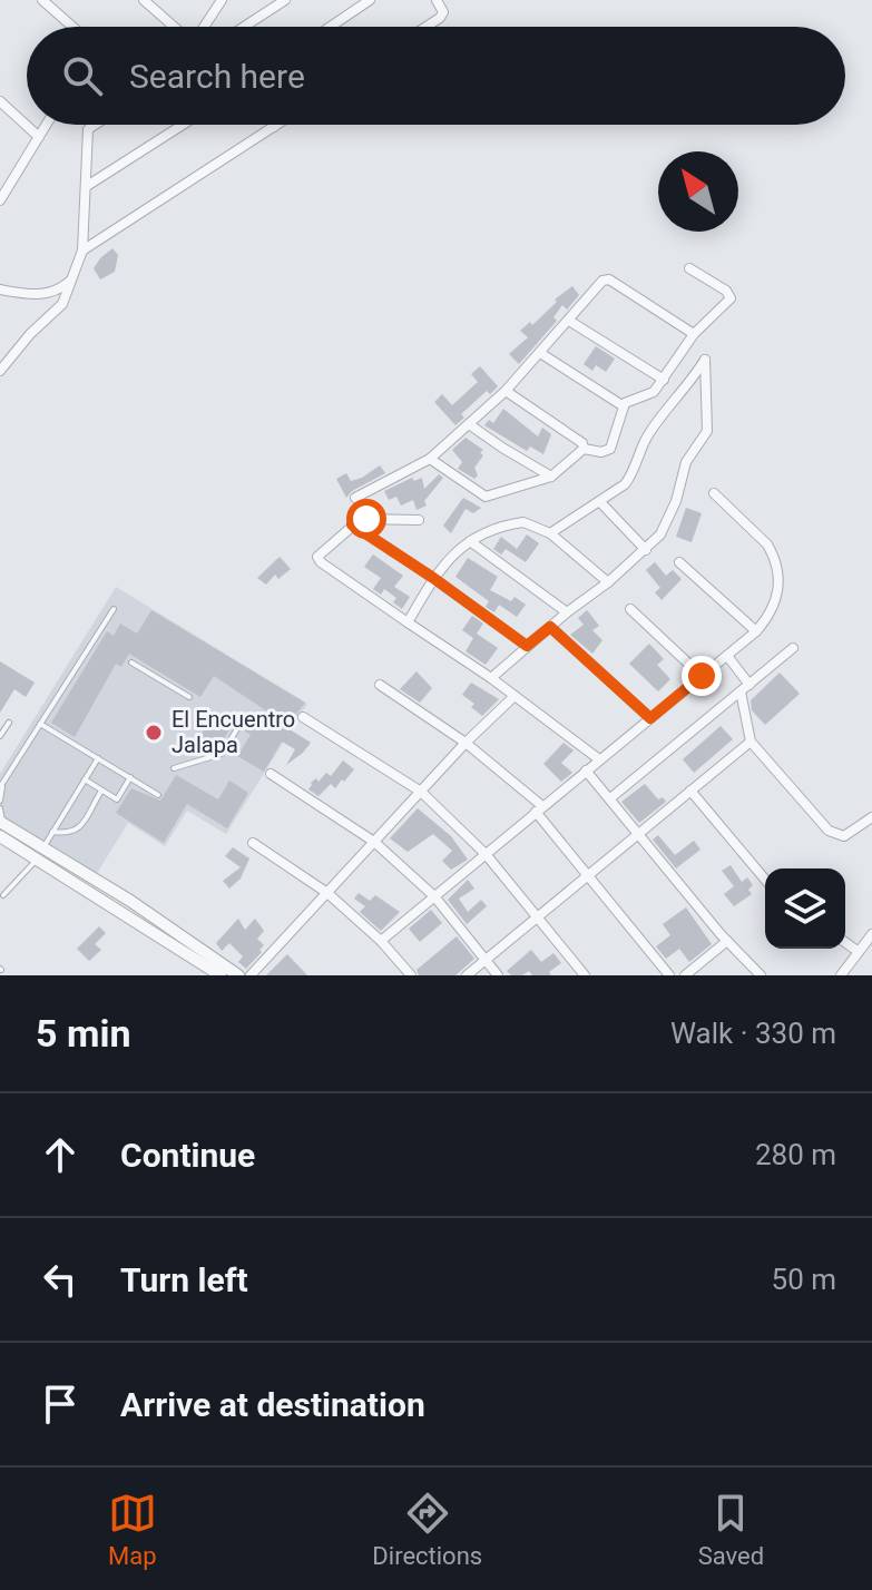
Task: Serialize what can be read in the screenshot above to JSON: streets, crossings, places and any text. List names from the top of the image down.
{
  "places": ["El Encuentro Jalapa"],
  "north": "top left",
  "page": {
    "search": "Search here",
    "heading": ["5 min", "Walk · 330 m"],
    "list": [
      ["Continue", "280 m"],
      ["Turn left", "50 m"],
      "Arrive at destination"
    ],
    "nav": ["Map", "Directions", "Saved"]
  }
}
